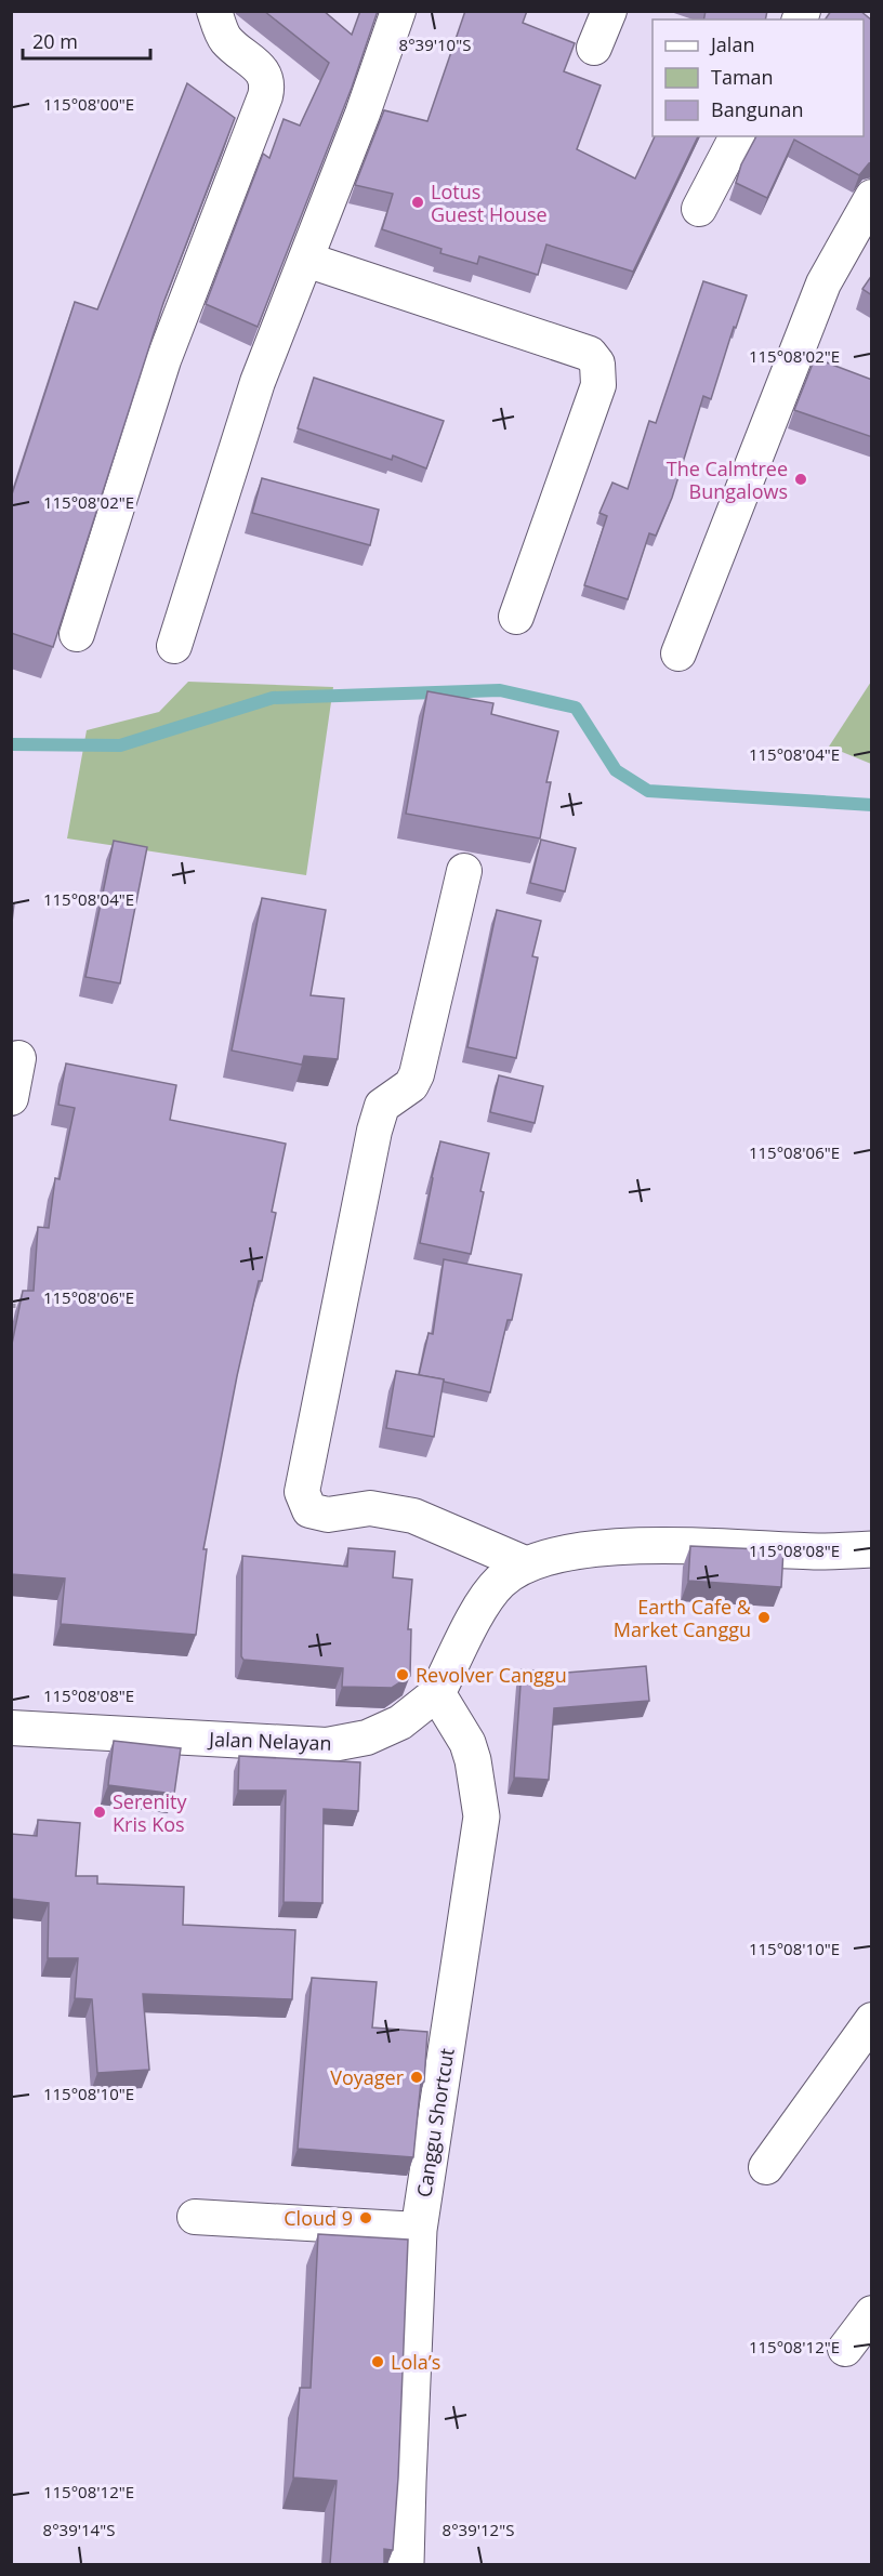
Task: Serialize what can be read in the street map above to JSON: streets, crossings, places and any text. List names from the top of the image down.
{
  "streets": {
    "street": ["Jalan Nelayan", "Canggu Shortcut"]
  },
  "crossings": [
    ["Jalan Nelayan", "Canggu Shortcut"]
  ],
  "places": [
    "Lotus Guest House",
    "The Calmtree Bungalows",
    "Earth Cafe & Market Canggu",
    "Revolver Canggu",
    "Serenity Kris Kos",
    "Voyager",
    "Cloud 9",
    "Lola’s"
  ],
  "legend": ["Jalan", "Taman", "Bangunan"],
  "scale_bar": "20 m",
  "coordinates": [
    "8°39'10\"S",
    "115°08'00\"E",
    "115°08'02\"E",
    "115°08'04\"E",
    "115°08'06\"E",
    "115°08'08\"E",
    "115°08'10\"E",
    "115°08'12\"E",
    "8°39'14\"S",
    "8°39'12\"S"
  ]
}
